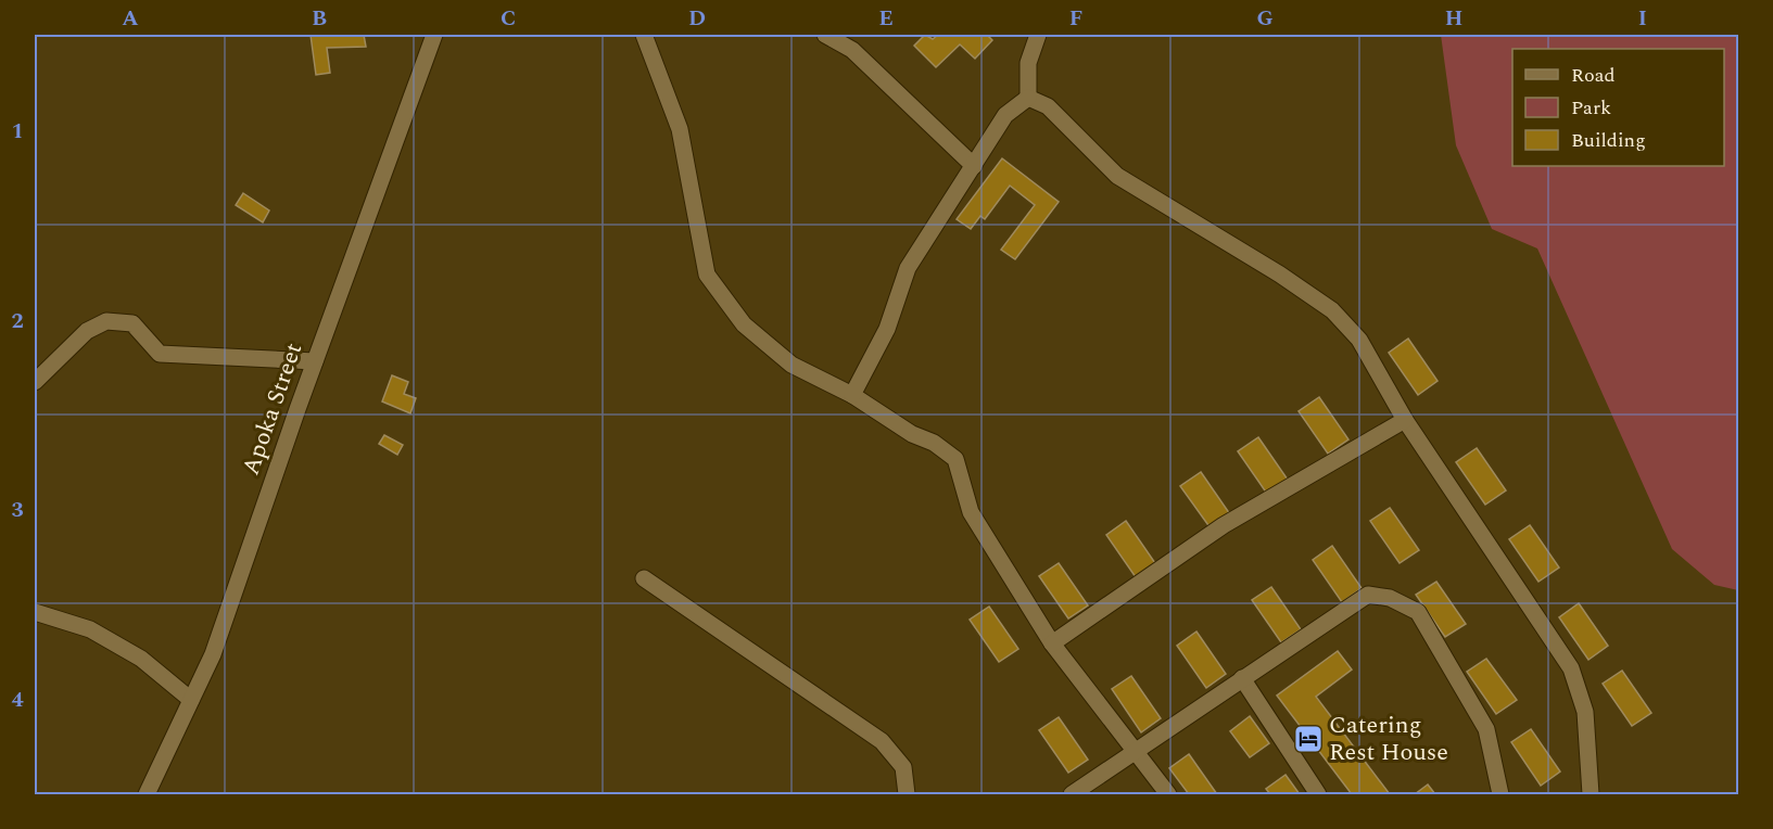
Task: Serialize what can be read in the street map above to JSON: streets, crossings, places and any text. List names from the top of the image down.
{
  "streets": {
    "street": ["Apoka Street"]
  },
  "places": {
    "hotel": ["Catering Rest House"]
  },
  "legend": ["Road", "Park", "Building"],
  "grid": {
    "columns": [
      "A",
      "B",
      "C",
      "D",
      "E",
      "F",
      "G",
      "H",
      "I"
    ],
    "rows": [
      "1",
      "2",
      "3",
      "4"
    ]
  }
}
